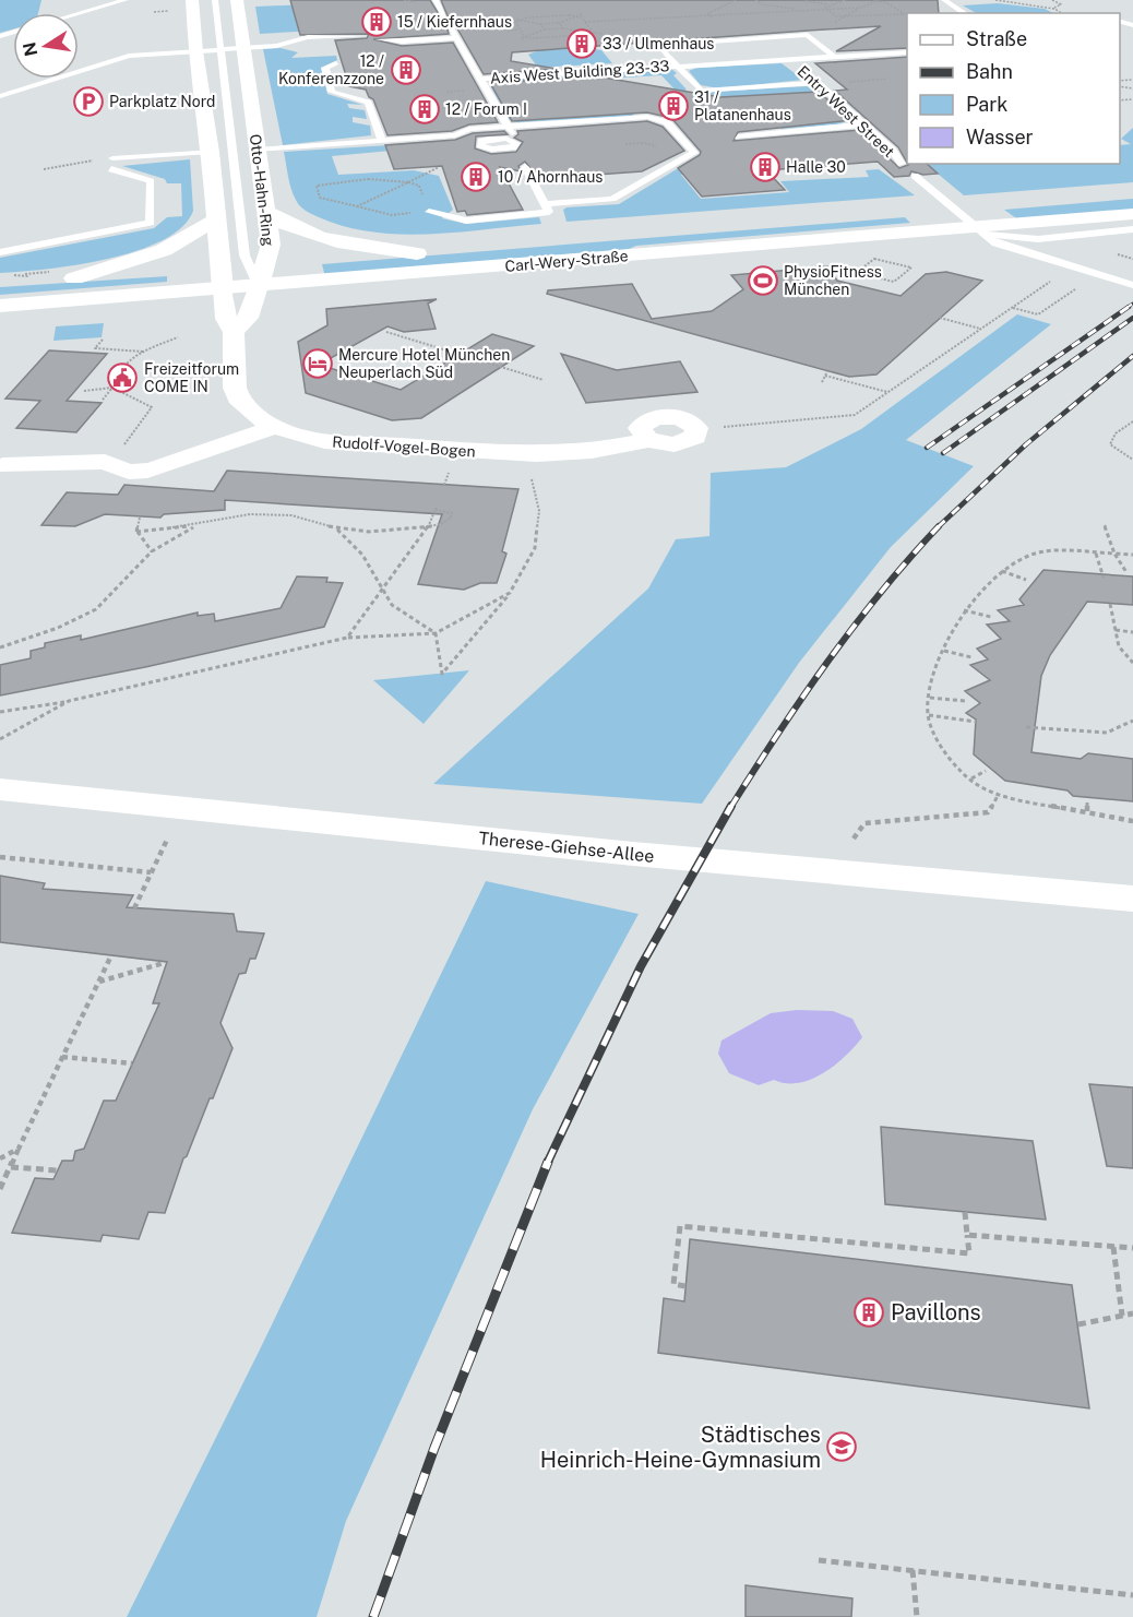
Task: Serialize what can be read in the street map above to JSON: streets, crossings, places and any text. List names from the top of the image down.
{
  "streets": {
    "street": [
      "Otto-Hahn-Ring",
      "Carl-Wery-Straße",
      "Rudolf-Vogel-Bogen",
      "Therese-Giehse-Allee"
    ],
    "lane": ["Axis West Building 23-33", "Entry West Street"]
  },
  "crossings": [
    ["Axis West Building 23-33", "Entry West Street"],
    ["Otto-Hahn-Ring", "Carl-Wery-Straße"],
    ["Carl-Wery-Straße", "Rudolf-Vogel-Bogen"]
  ],
  "places": {
    "building": [
      "15 / Kiefernhaus",
      "33 / Ulmenhaus",
      "12 / Konferenzzone",
      "31 / Platanenhaus",
      "12 / Forum I",
      "Halle 30",
      "10 / Ahornhaus",
      "Pavillons"
    ],
    "parking": ["Parkplatz Nord"],
    "sports": ["PhysioFitness München"],
    "hotel": ["Mercure Hotel München Neuperlach Süd"],
    "public building": ["Freizeitforum COME IN"],
    "school or university": ["Städtisches Heinrich-Heine-Gymnasium"]
  },
  "legend": [
    "Straße",
    "Bahn",
    "Park",
    "Wasser"
  ],
  "north": "left"
}
